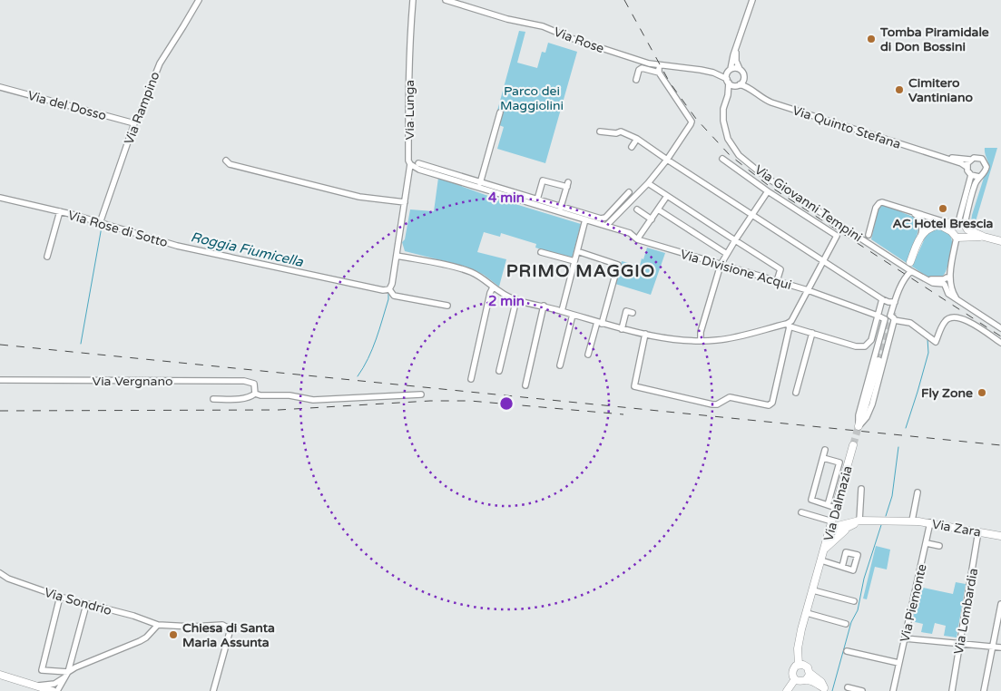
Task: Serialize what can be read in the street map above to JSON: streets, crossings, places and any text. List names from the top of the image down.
{
  "streets": {
    "main road": ["Via Dalmazia", "Via Zara"],
    "street": [
      "Via Rose",
      "Via del Dosso",
      "Via Rampino",
      "Via Lunga",
      "Via Quinto Stefana",
      "Via Giovanni Tempini",
      "Via Rose di Sotto",
      "Via Divisione Acqui",
      "Via Vergnano",
      "Via Sondrio",
      "Via Piemonte",
      "Via Lombardia"
    ]
  },
  "crossings": [
    ["Via Rose", "Via Quinto Stefana"],
    ["Via Rose", "Via Giovanni Tempini"],
    ["Via del Dosso", "Via Rampino"],
    ["Via Rampino", "Via Rose di Sotto"],
    ["Via Lunga", "Via Rose di Sotto"],
    ["Via Lunga", "Via Divisione Acqui"],
    ["Via Quinto Stefana", "Via Giovanni Tempini"],
    ["Via Dalmazia", "Via Zara"],
    ["Via Zara", "Via Piemonte"],
    ["Via Zara", "Via Lombardia"]
  ],
  "districts": ["PRIMO MAGGIO"],
  "water": ["Roggia Fiumicella"],
  "parks": ["Parco dei Maggiolini"],
  "places": [
    "Tomba Piramidale di Don Bossini",
    "Cimitero Vantiniano",
    "AC Hotel Brescia",
    "Fly Zone",
    "Chiesa di Santa Maria Assunta"
  ],
  "rings": ["4 min", "2 min"]
}
